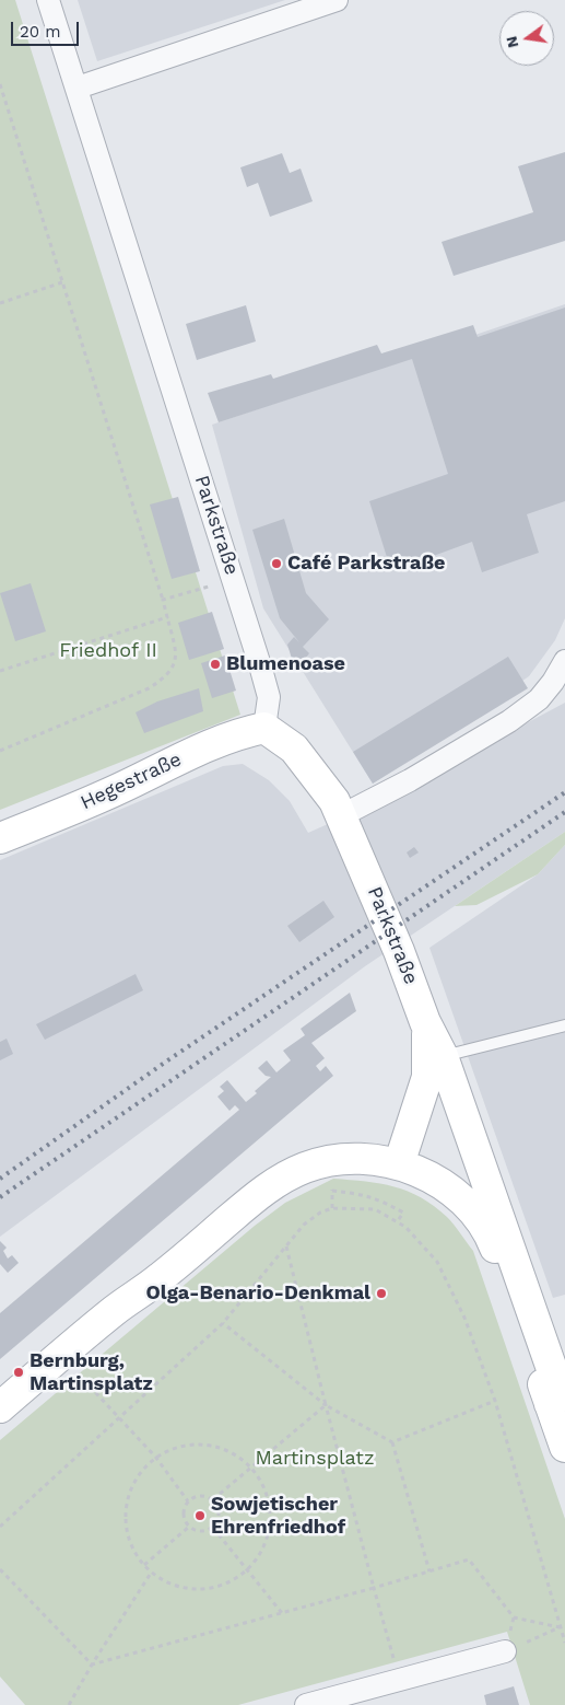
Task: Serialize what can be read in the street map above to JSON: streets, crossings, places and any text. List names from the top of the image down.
{
  "streets": {
    "street": ["Parkstraße", "Hegestraße"]
  },
  "crossings": [
    ["Parkstraße", "Hegestraße"]
  ],
  "parks": ["Friedhof II", "Martinsplatz"],
  "places": [
    "Café Parkstraße",
    "Blumenoase",
    "Olga-Benario-Denkmal",
    "Bernburg, Martinsplatz",
    "Sowjetischer Ehrenfriedhof"
  ],
  "scale_bar": "20 m",
  "north": "left"
}
